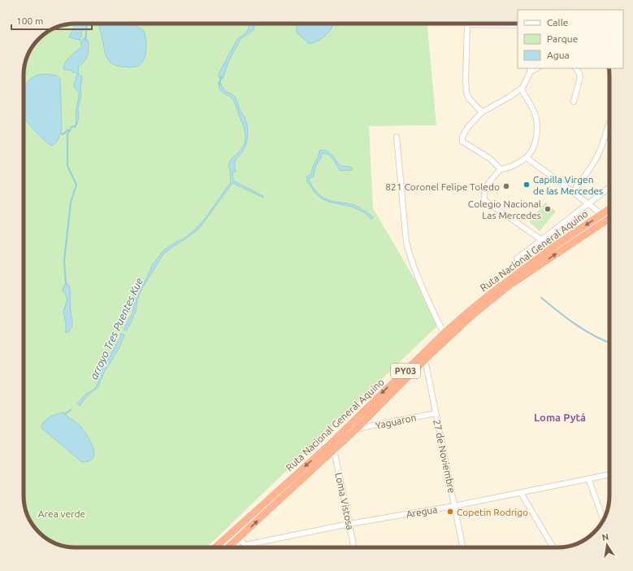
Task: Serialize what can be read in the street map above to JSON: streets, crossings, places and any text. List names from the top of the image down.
{
  "streets": {
    "highway": ["Ruta Nacional General Aquino", "PY03"],
    "street": [
      "Yaguaron",
      "27 de Noviembre",
      "Loma Vistosa",
      "Aregua"
    ]
  },
  "crossings": [
    ["Ruta Nacional General Aquino", "Yaguaron"],
    ["Ruta Nacional General Aquino", "27 de Noviembre"],
    ["Ruta Nacional General Aquino", "Loma Vistosa"],
    ["Yaguaron", "27 de Noviembre"],
    ["27 de Noviembre", "Aregua"],
    ["Loma Vistosa", "Aregua"]
  ],
  "districts": ["Loma Pytá"],
  "water": ["arroyo Tres Puentes Kue"],
  "parks": ["Area verde"],
  "places": [
    "Capilla Virgen de las Mercedes",
    "821 Coronel Felipe Toledo",
    "Colegio Nacional Las Mercedes",
    "Copetin Rodrigo"
  ],
  "legend": ["Calle", "Parque", "Agua"],
  "scale_bar": "100 m",
  "north": "top"
}
